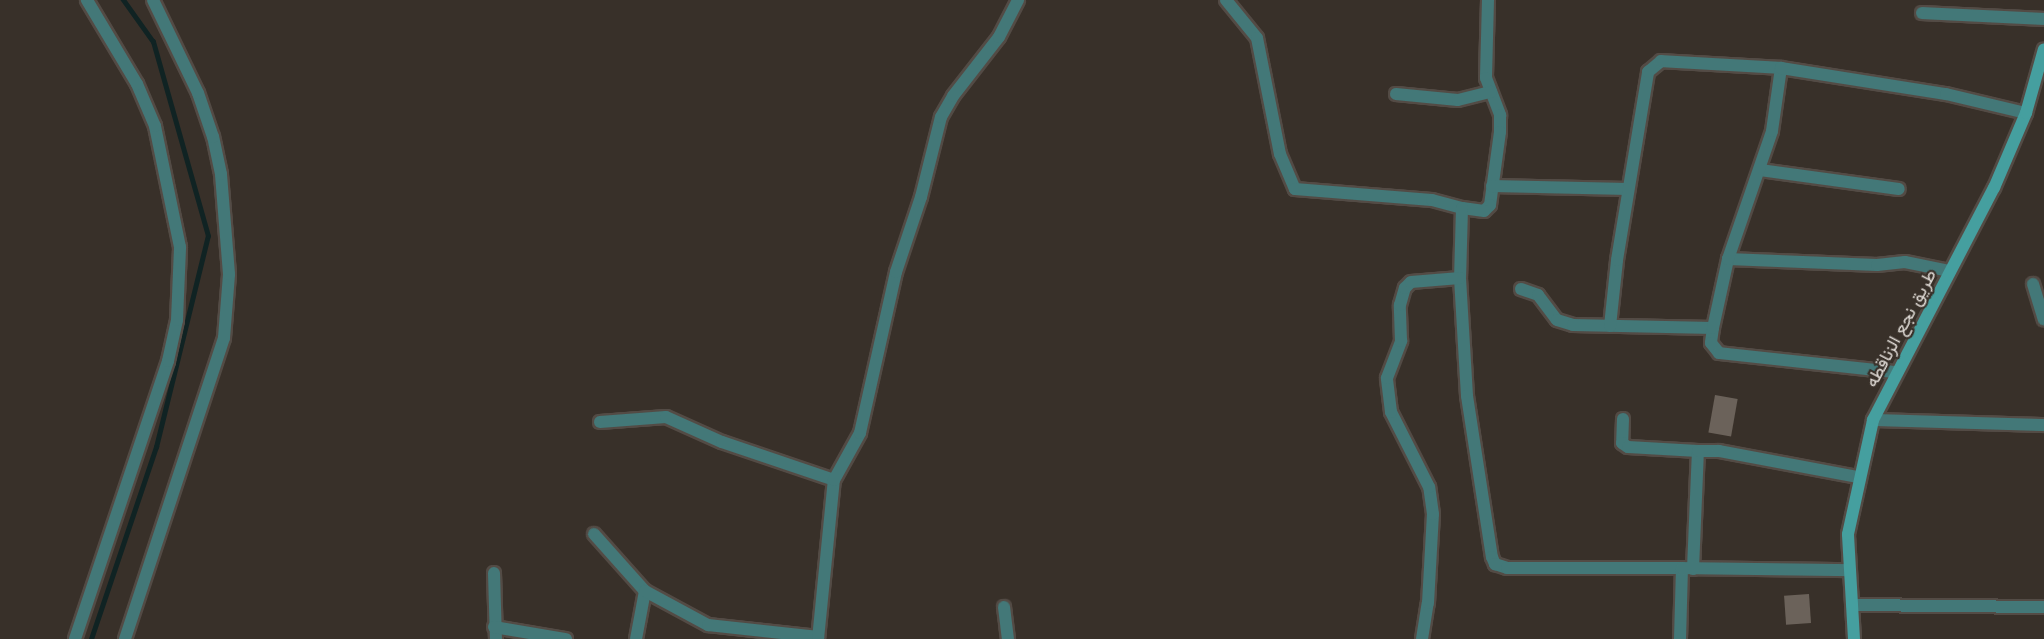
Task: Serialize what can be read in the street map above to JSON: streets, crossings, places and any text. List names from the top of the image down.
{
  "streets": {
    "street": ["طريق نجع الزناقطه"]
  }
}
